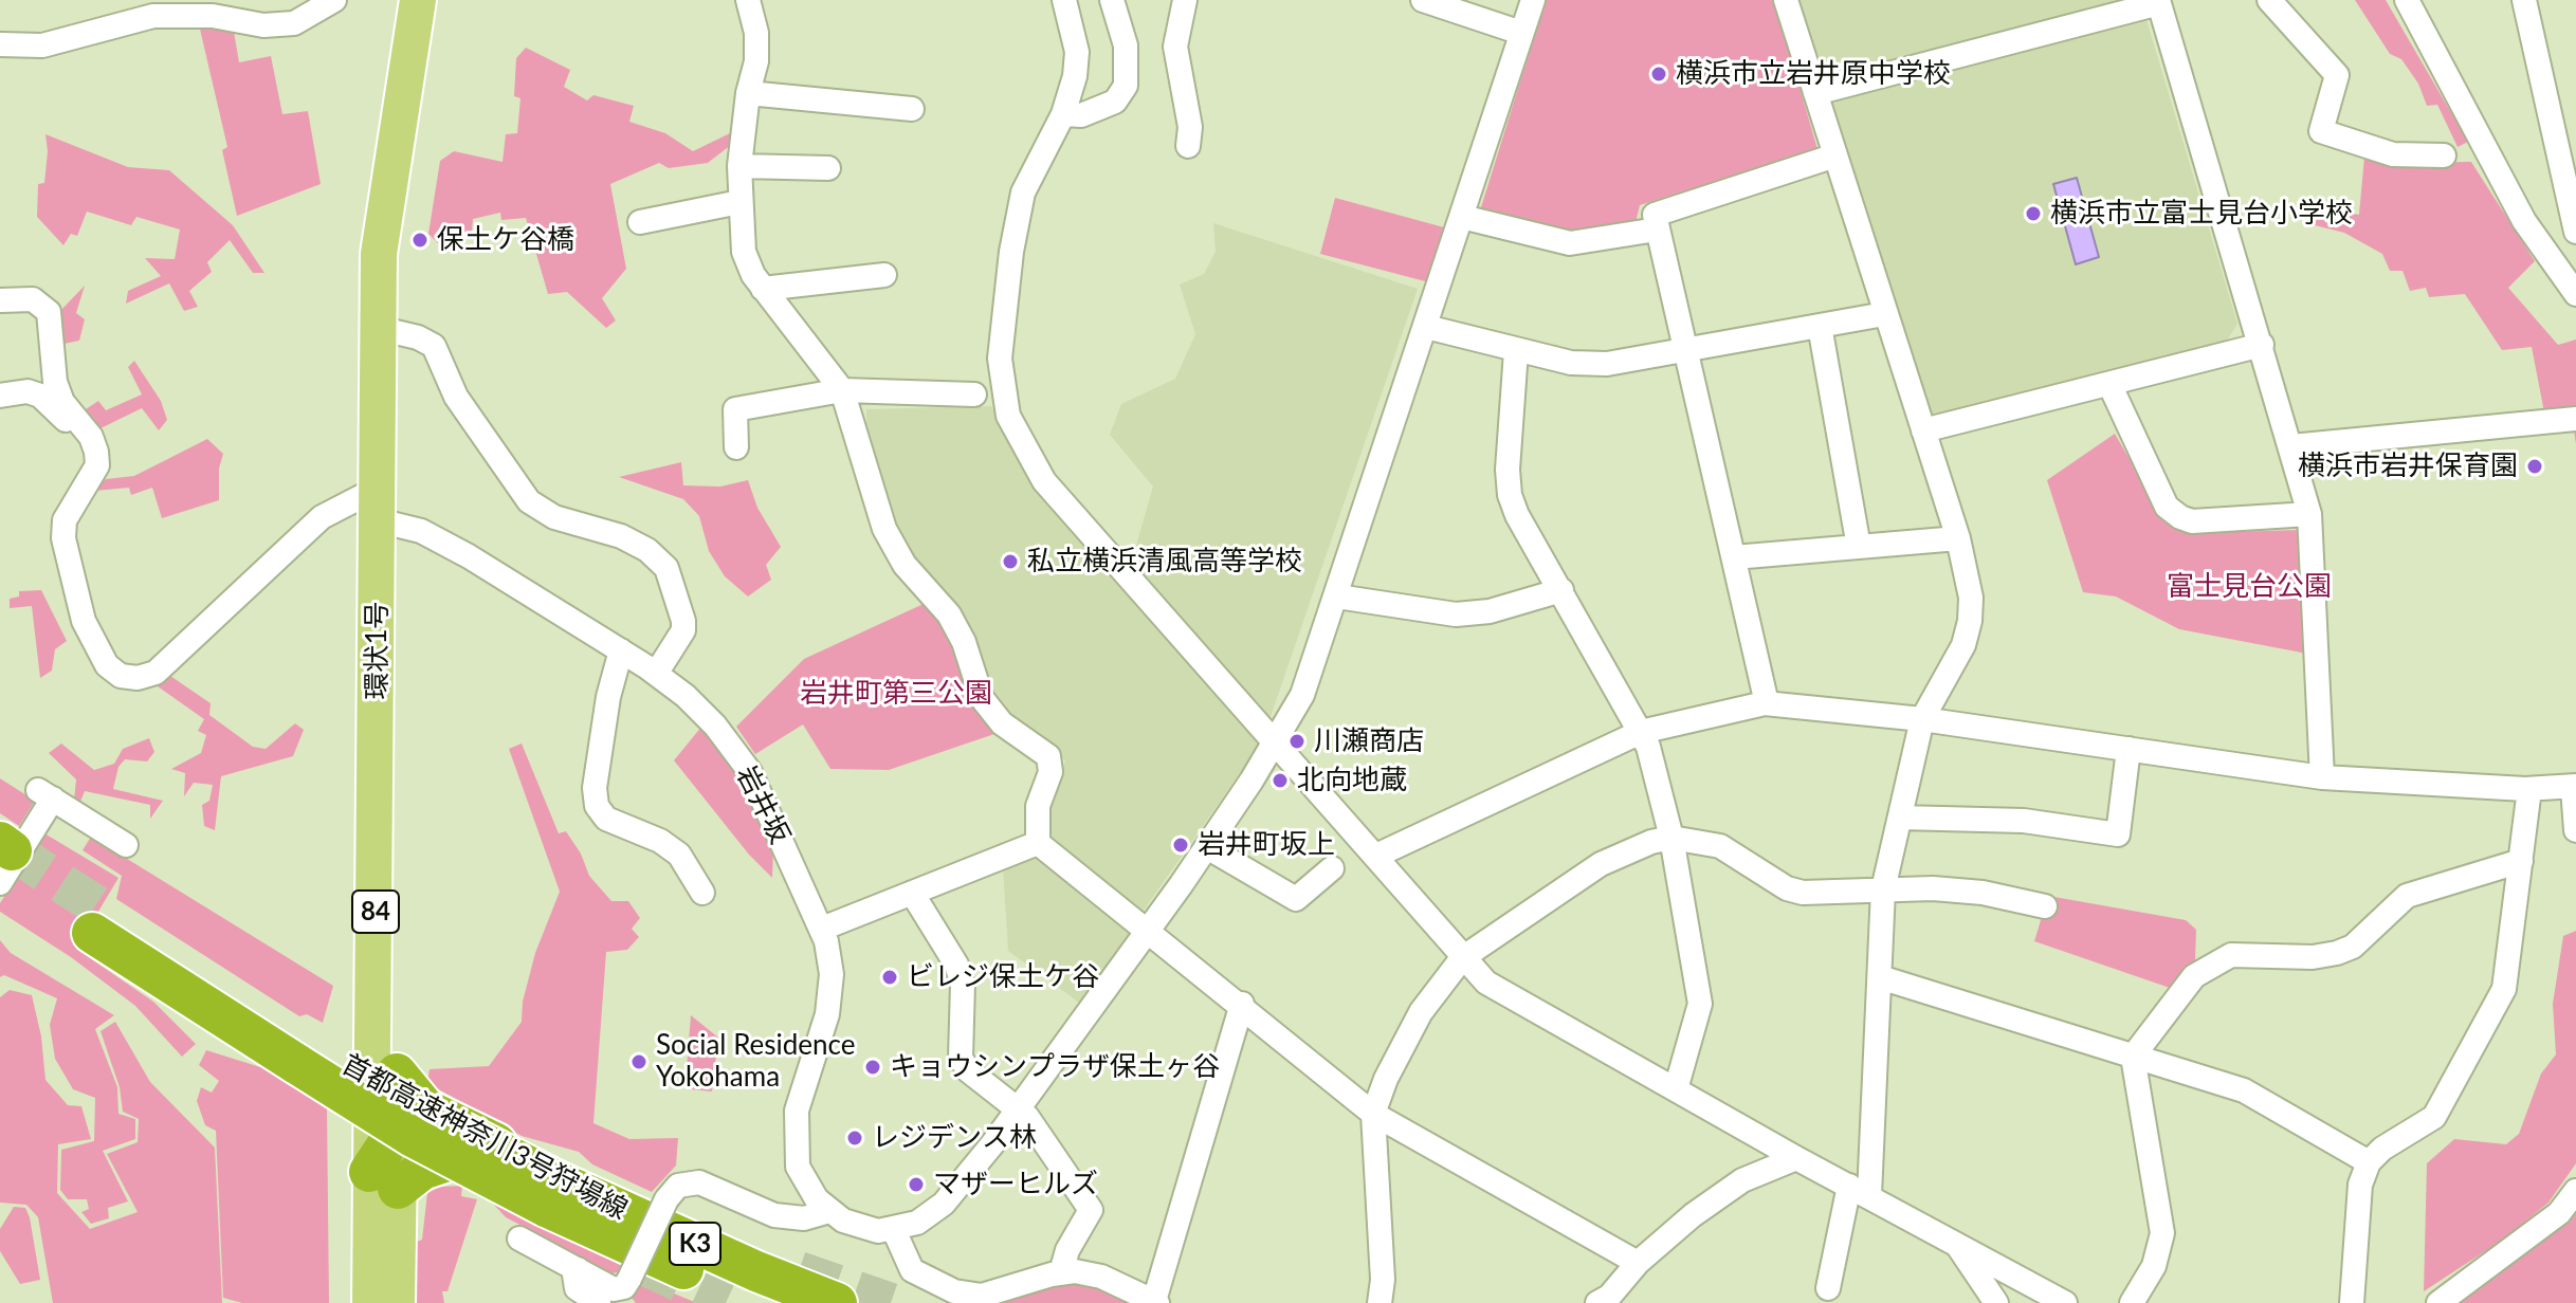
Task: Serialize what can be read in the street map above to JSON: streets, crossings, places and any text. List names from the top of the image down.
{
  "streets": {
    "highway": ["首都高速神奈川3号狩場線", "K3"],
    "main road": ["環状1号", "84"],
    "street": ["岩井坂"]
  },
  "crossings": [
    ["環状1号", "岩井坂"]
  ],
  "parks": ["富士見台公園", "岩井町第三公園"],
  "places": [
    "横浜市立岩井原中学校",
    "横浜市立富士見台小学校",
    "保土ケ谷橋",
    "横浜市岩井保育園",
    "私立横浜清風高等学校",
    "川瀬商店",
    "北向地蔵",
    "岩井町坂上",
    "ビレジ保土ケ谷",
    "Social Residence Yokohama",
    "キョウシンプラザ保土ヶ谷",
    "レジデンス林",
    "マザーヒルズ"
  ]
}
